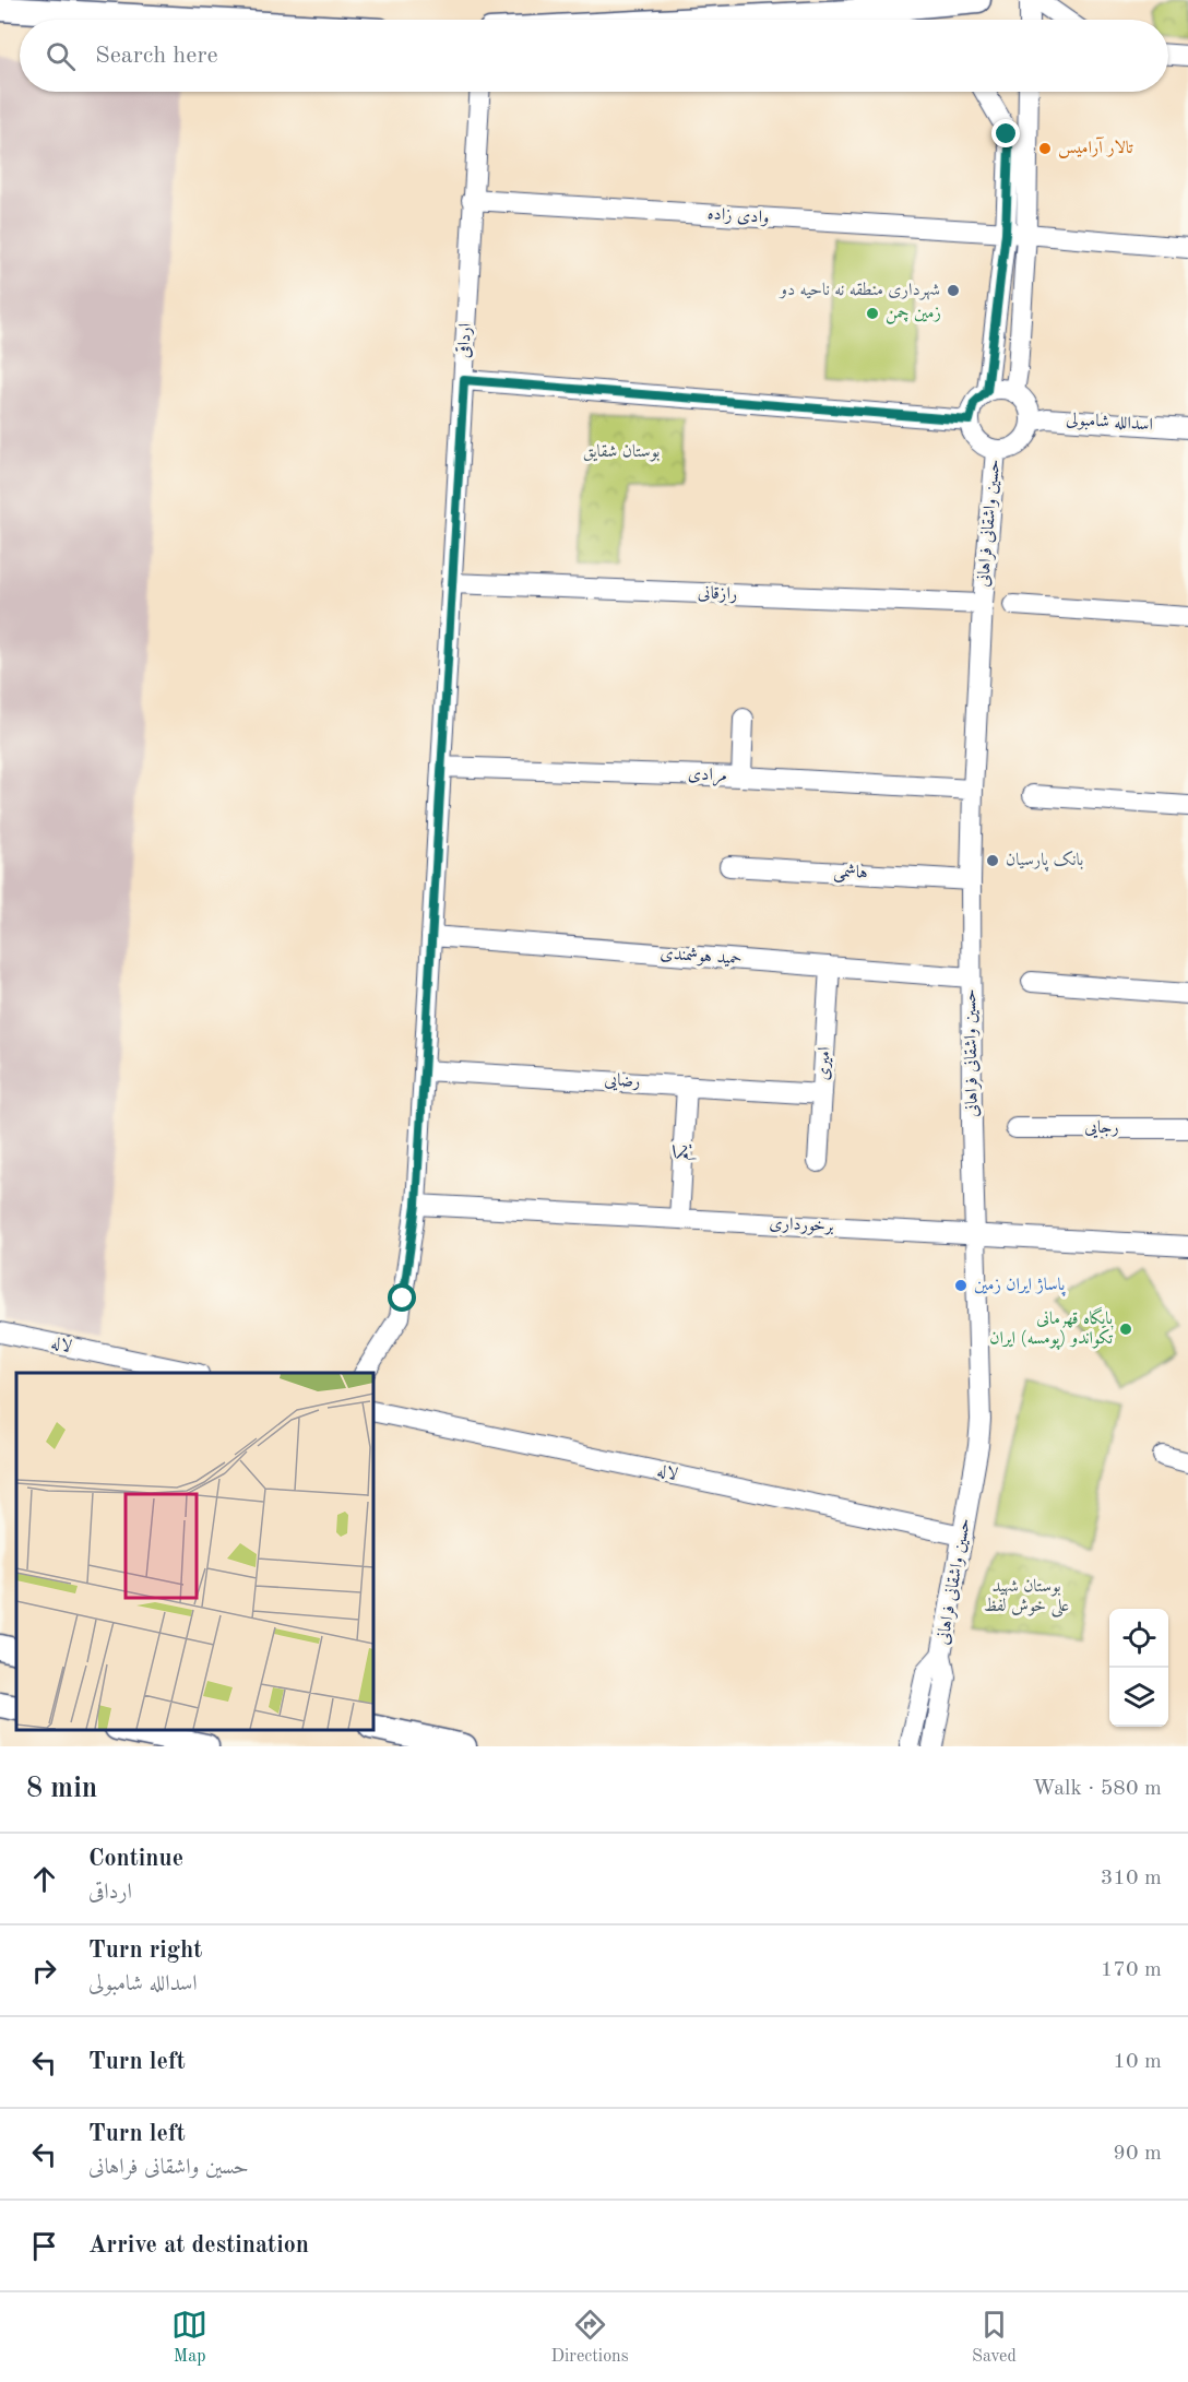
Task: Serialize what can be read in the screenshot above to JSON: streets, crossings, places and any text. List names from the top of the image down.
{
  "streets": {
    "street": [
      "وادی زاده",
      "ارداقی",
      "اسدالله شامبولی",
      "حسین واشقانی فراهانی",
      "رازقانی",
      "مرادی",
      "هاشمی",
      "حمید هوشمندی",
      "امیری",
      "رضایی",
      "رجایی",
      "یکم",
      "برخورداری",
      "لاله"
    ]
  },
  "crossings": [
    ["وادی زاده", "ارداقی"],
    ["ارداقی", "رازقانی"],
    ["ارداقی", "مرادی"],
    ["ارداقی", "حمید هوشمندی"],
    ["ارداقی", "رضایی"],
    ["ارداقی", "برخورداری"],
    ["اسدالله شامبولی", "حسین واشقانی فراهانی"],
    ["حسین واشقانی فراهانی", "رازقانی"],
    ["حسین واشقانی فراهانی", "مرادی"],
    ["حسین واشقانی فراهانی", "هاشمی"],
    ["حسین واشقانی فراهانی", "حمید هوشمندی"],
    ["حسین واشقانی فراهانی", "برخورداری"],
    ["حسین واشقانی فراهانی", "لاله"],
    ["حمید هوشمندی", "امیری"],
    ["امیری", "رضایی"],
    ["رضایی", "یکم"],
    ["یکم", "برخورداری"]
  ],
  "parks": ["بوستان شقایق", "بوستان شهید علی خوش لفظ"],
  "places": [
    "تالار آرامیس",
    "شهرداری منطقه نه ناحیه دو",
    "زمین چمن",
    "بانک پارسیان",
    "پاساژ ایران زمین",
    "پایگاه قهرمانی تکواندو (پومسه) ایران"
  ],
  "page": {
    "search": "Search here",
    "heading": ["8 min", "Walk · 580 m"],
    "list": [
      ["Continue", "ارداقی", "310 m"],
      ["Turn right", "اسدالله شامبولی", "170 m"],
      ["Turn left", "10 m"],
      ["Turn left", "حسین واشقانی فراهانی", "90 m"],
      "Arrive at destination"
    ],
    "nav": ["Map", "Directions", "Saved"]
  }
}
